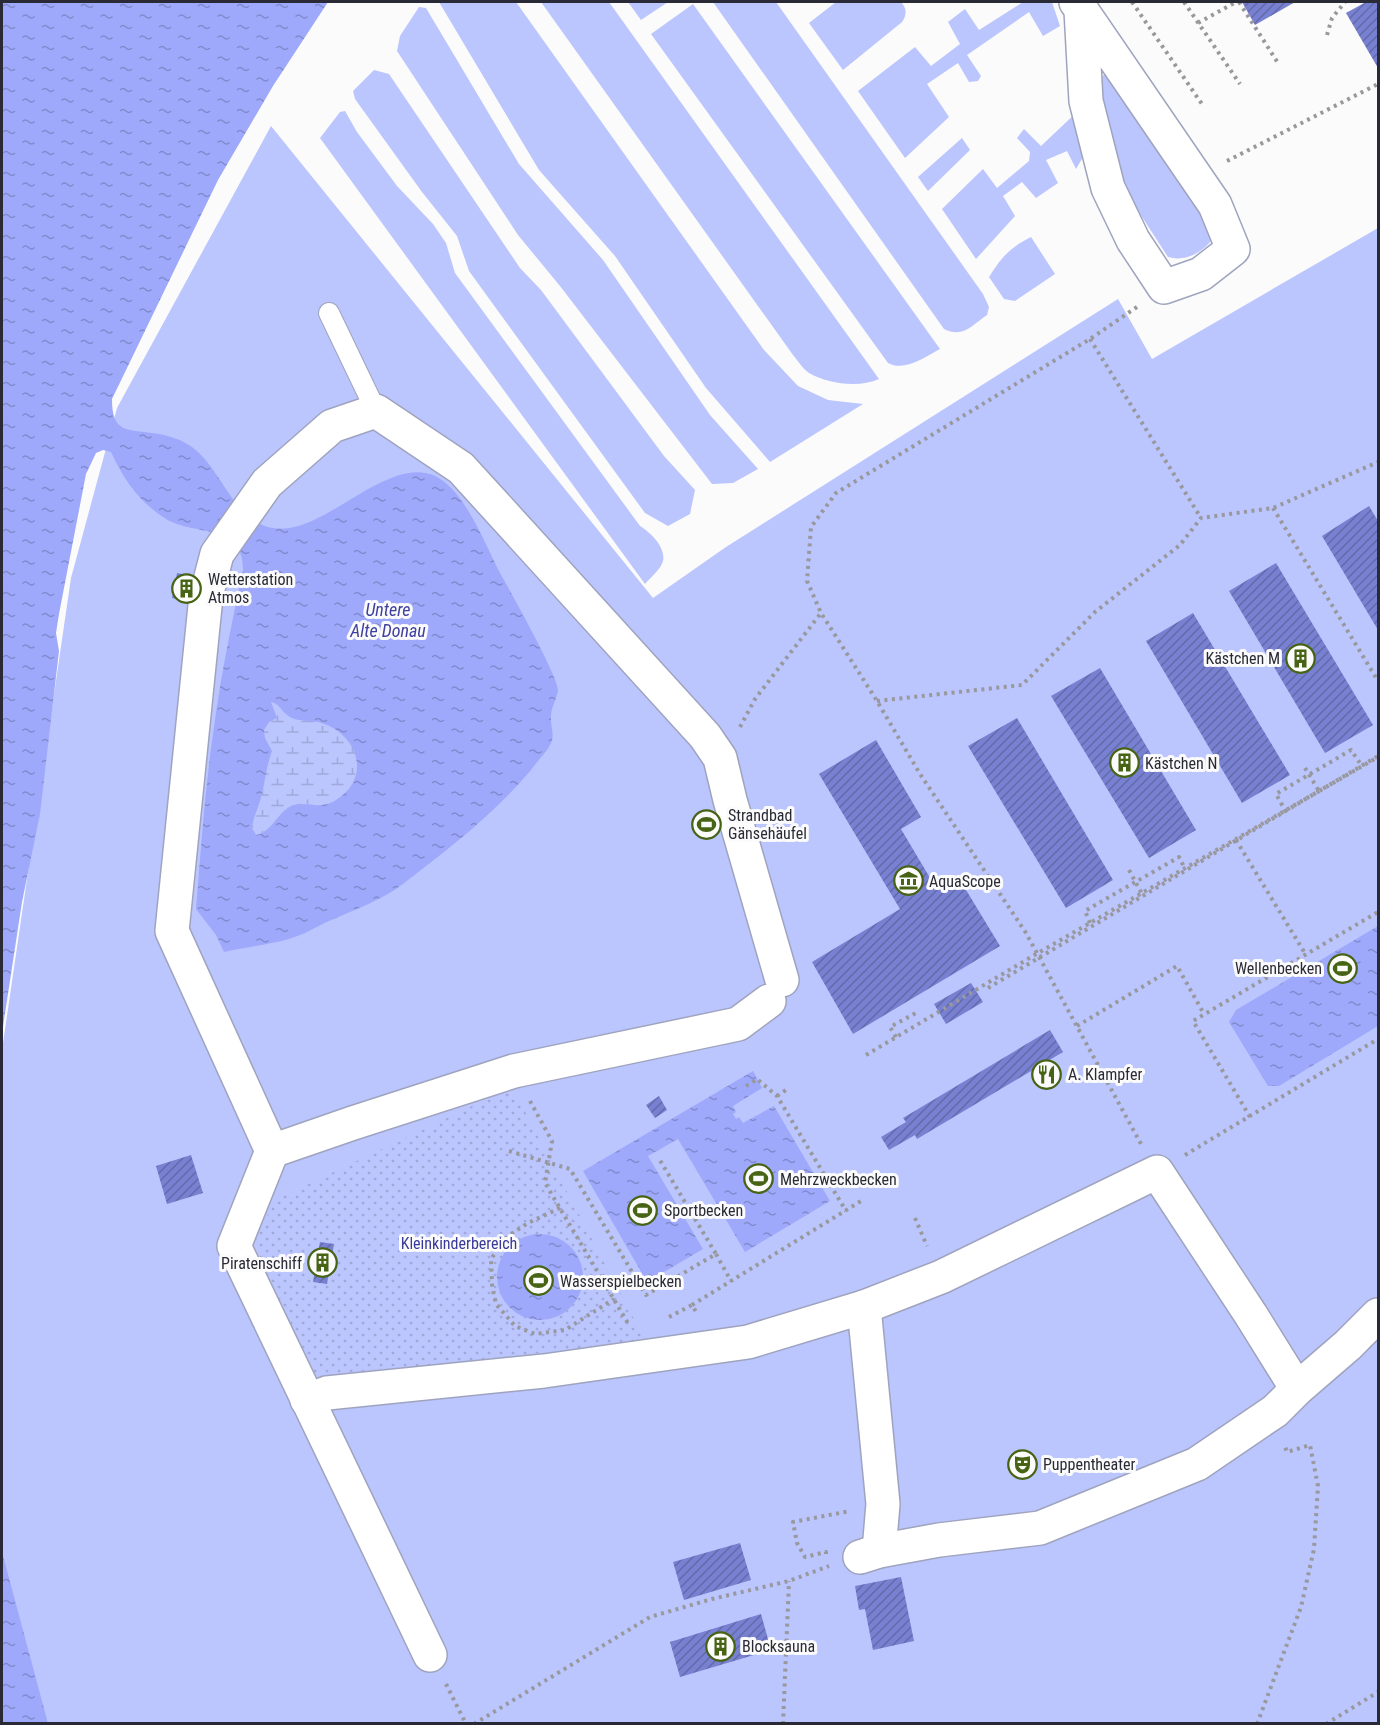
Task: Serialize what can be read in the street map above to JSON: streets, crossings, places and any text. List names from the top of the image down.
{
  "water": ["Untere Alte Donau"],
  "parks": ["Kleinkinderbereich"],
  "places": {
    "building": [
      "Wetterstation Atmos",
      "Kästchen M",
      "Kästchen N",
      "Piratenschiff",
      "Blocksauna"
    ],
    "sports": [
      "Strandbad Gänsehäufel",
      "Wellenbecken",
      "Mehrzweckbecken",
      "Sportbecken",
      "Wasserspielbecken"
    ],
    "museum": ["AquaScope"],
    "restaurant": ["A. Klampfer"],
    "theatre": ["Puppentheater"]
  }
}
